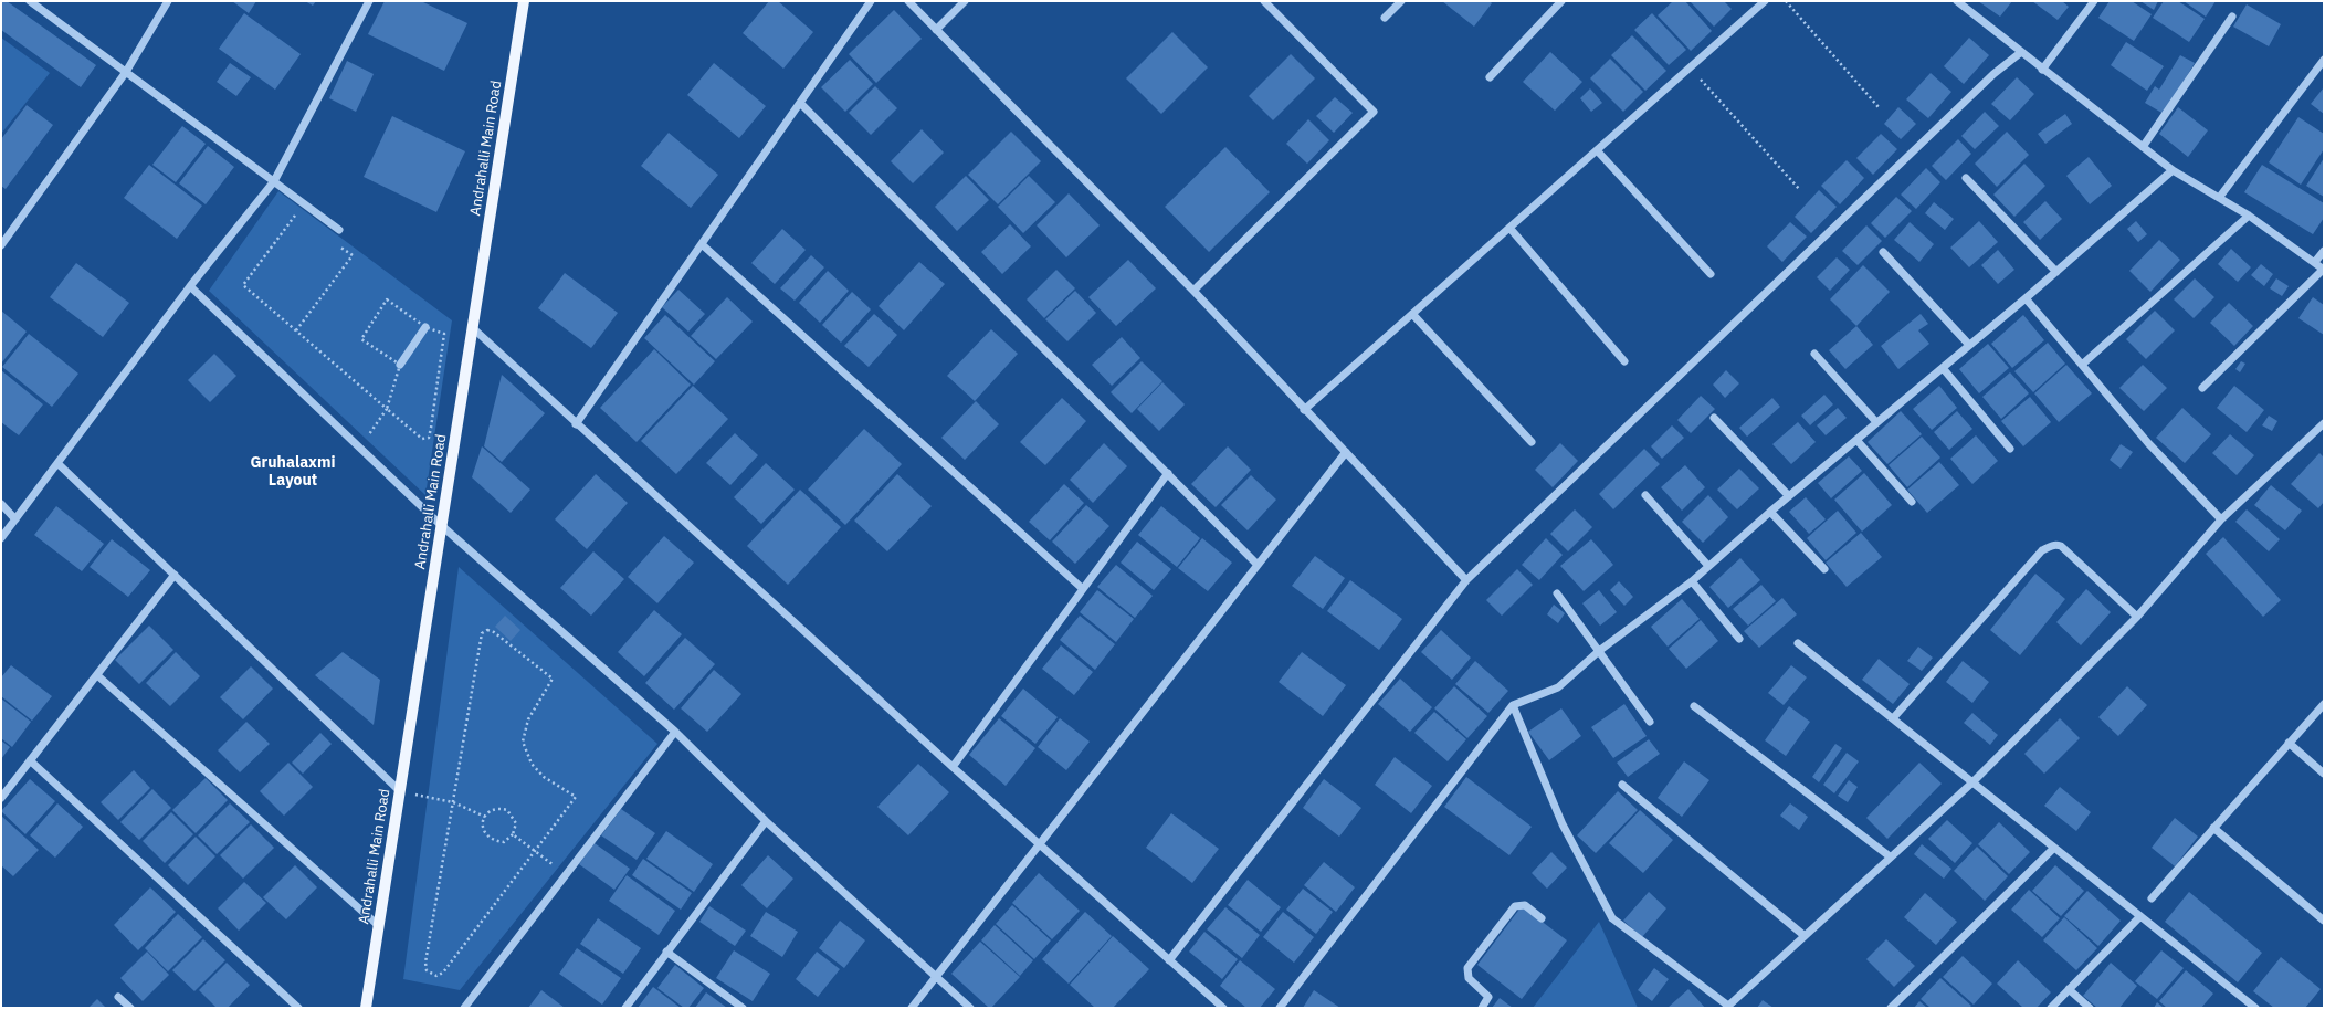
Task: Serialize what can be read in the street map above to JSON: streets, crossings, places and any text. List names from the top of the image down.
{
  "streets": {
    "main road": ["Andrahalli Main Road"]
  },
  "districts": ["Gruhalaxmi Layout"]
}
